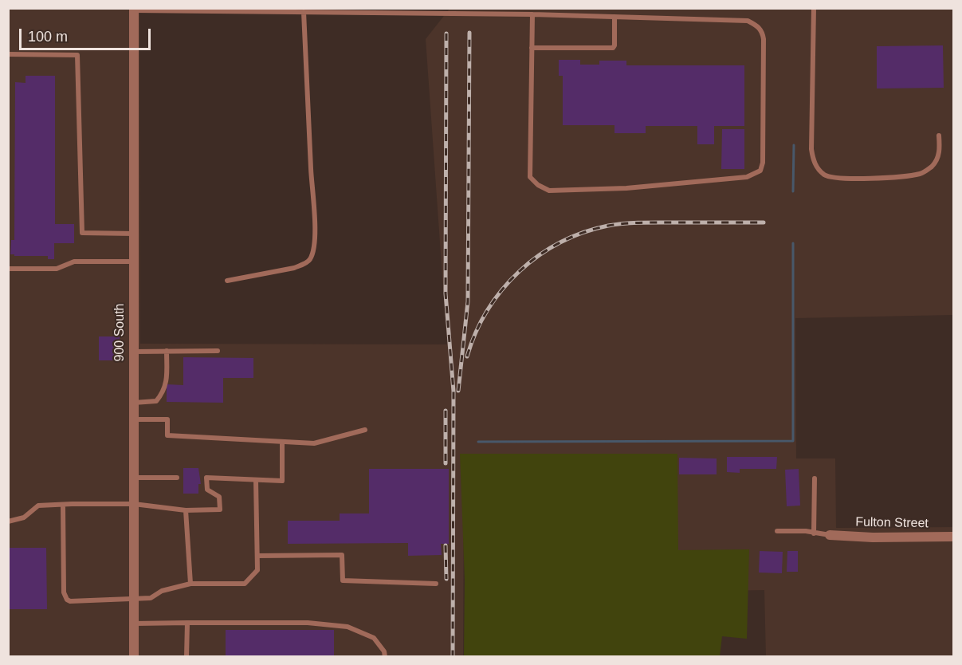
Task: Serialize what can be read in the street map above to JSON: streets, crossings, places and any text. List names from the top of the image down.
{
  "streets": {
    "street": ["900 South", "Fulton Street"]
  },
  "scale_bar": "100 m"
}
